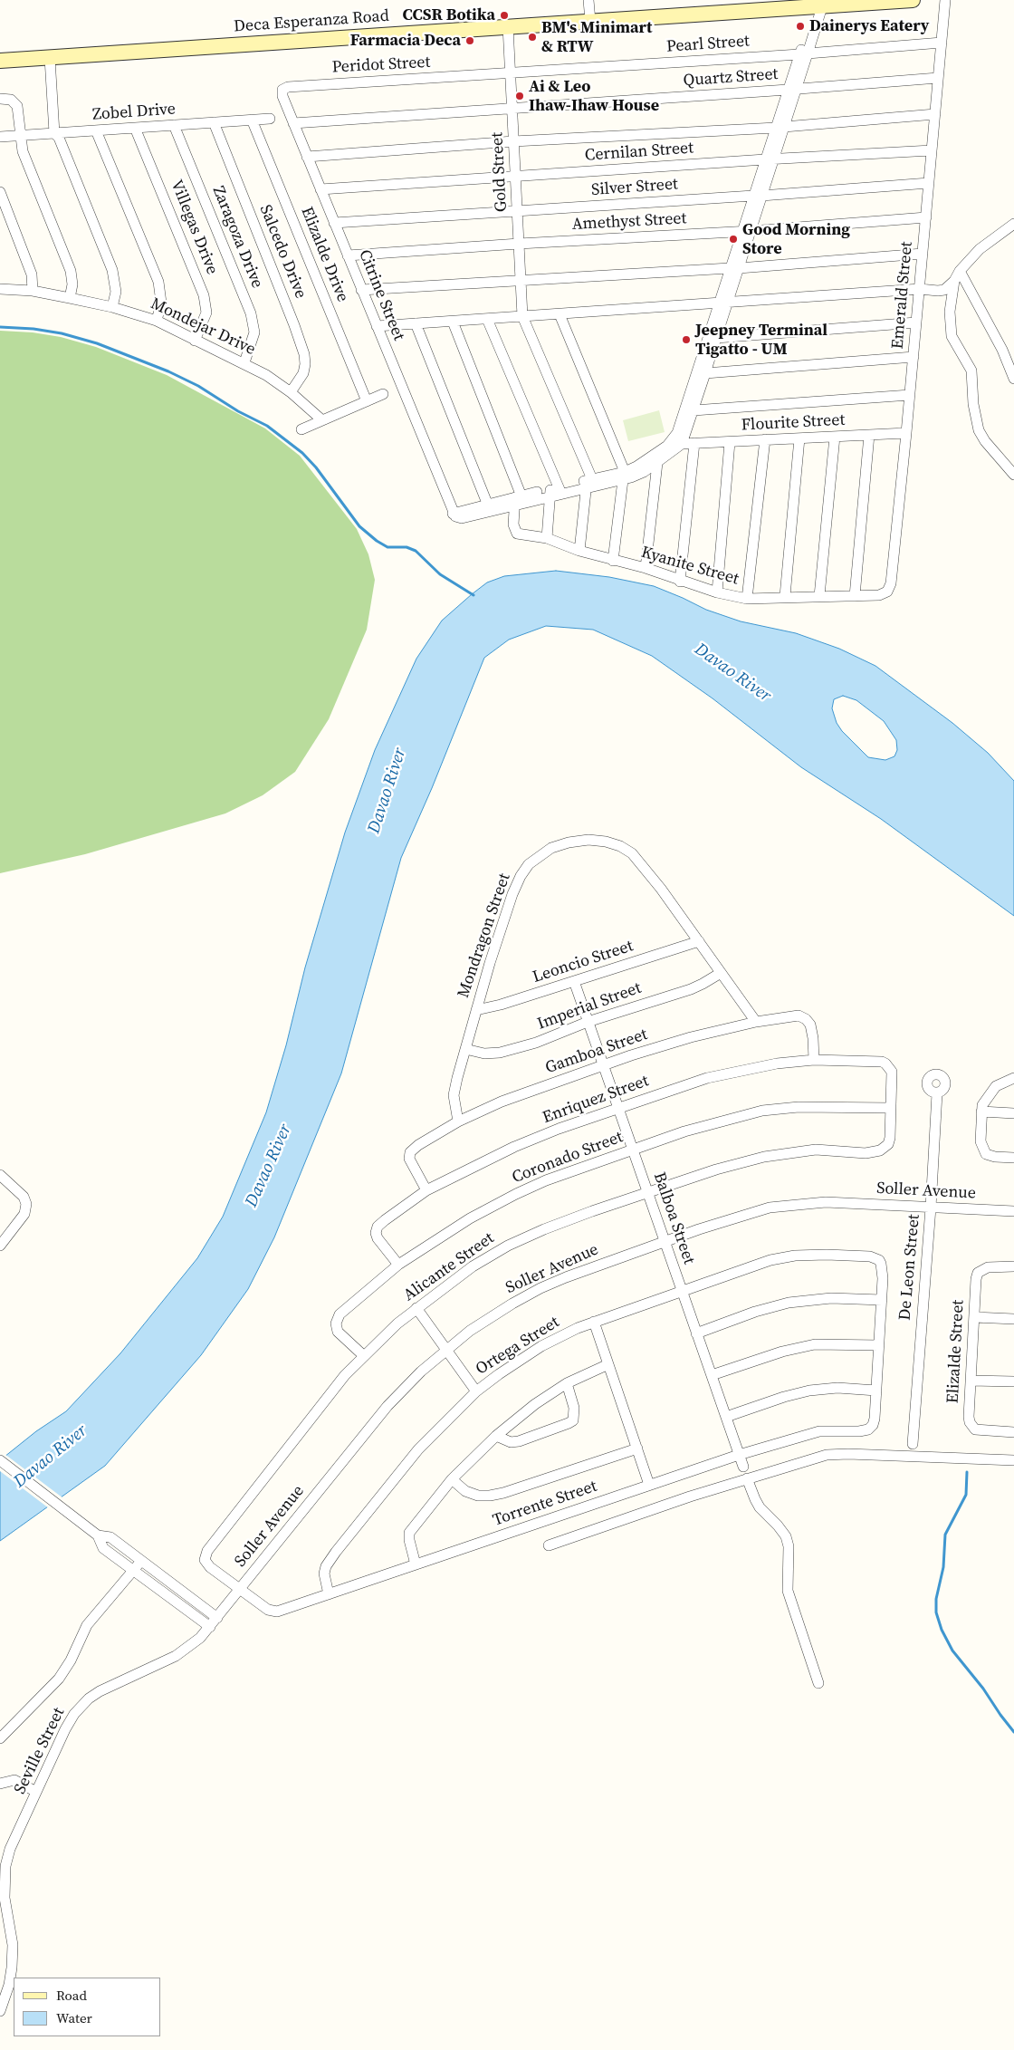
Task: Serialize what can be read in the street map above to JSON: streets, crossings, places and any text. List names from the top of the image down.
{
  "streets": {
    "street": [
      "Deca Esperanza Road",
      "Pearl Street",
      "Peridot Street",
      "Quartz Street",
      "Zobel Drive",
      "Cernilan Street",
      "Gold Street",
      "Silver Street",
      "Amethyst Street",
      "Villegas Drive",
      "Zaragoza Drive",
      "Salcedo Drive",
      "Elizalde Drive",
      "Citrine Street",
      "Emerald Street",
      "Mondejar Drive",
      "Flourite Street",
      "Kyanite Street",
      "Mondragon Street",
      "Leoncio Street",
      "Imperial Street",
      "Gamboa Street",
      "Enriquez Street",
      "Coronado Street",
      "Soller Avenue",
      "Balboa Street",
      "Alicante Street",
      "De Leon Street",
      "Ortega Street",
      "Elizalde Street",
      "Torrente Street",
      "Seville Street"
    ]
  },
  "crossings": [
    ["Deca Esperanza Road", "Gold Street"],
    ["Pearl Street", "Peridot Street"],
    ["Pearl Street", "Gold Street"],
    ["Pearl Street", "Emerald Street"],
    ["Peridot Street", "Gold Street"],
    ["Peridot Street", "Citrine Street"],
    ["Quartz Street", "Gold Street"],
    ["Quartz Street", "Citrine Street"],
    ["Quartz Street", "Emerald Street"],
    ["Zobel Drive", "Villegas Drive"],
    ["Zobel Drive", "Zaragoza Drive"],
    ["Zobel Drive", "Salcedo Drive"],
    ["Zobel Drive", "Elizalde Drive"],
    ["Cernilan Street", "Gold Street"],
    ["Cernilan Street", "Citrine Street"],
    ["Cernilan Street", "Emerald Street"],
    ["Gold Street", "Silver Street"],
    ["Gold Street", "Amethyst Street"],
    ["Silver Street", "Citrine Street"],
    ["Silver Street", "Emerald Street"],
    ["Amethyst Street", "Citrine Street"],
    ["Amethyst Street", "Emerald Street"],
    ["Villegas Drive", "Mondejar Drive"],
    ["Zaragoza Drive", "Mondejar Drive"],
    ["Salcedo Drive", "Mondejar Drive"],
    ["Emerald Street", "Flourite Street"],
    ["Emerald Street", "Kyanite Street"],
    ["Mondragon Street", "Leoncio Street"],
    ["Mondragon Street", "Imperial Street"],
    ["Mondragon Street", "Gamboa Street"],
    ["Leoncio Street", "Balboa Street"],
    ["Imperial Street", "Balboa Street"],
    ["Gamboa Street", "Enriquez Street"],
    ["Gamboa Street", "Balboa Street"],
    ["Enriquez Street", "Coronado Street"],
    ["Enriquez Street", "Balboa Street"],
    ["Enriquez Street", "Alicante Street"],
    ["Coronado Street", "Balboa Street"],
    ["Coronado Street", "Alicante Street"],
    ["Soller Avenue", "Balboa Street"],
    ["Soller Avenue", "Alicante Street"],
    ["Soller Avenue", "De Leon Street"],
    ["Soller Avenue", "Torrente Street"],
    ["Soller Avenue", "Seville Street"],
    ["Balboa Street", "Alicante Street"],
    ["Balboa Street", "Ortega Street"],
    ["Balboa Street", "Torrente Street"],
    ["Alicante Street", "Torrente Street"],
    ["Ortega Street", "Torrente Street"]
  ],
  "water": ["Davao River"],
  "places": [
    "CCSR Botika",
    "Dainerys Eatery",
    "BM's Minimart & RTW",
    "Farmacia Deca",
    "Ai & Leo Ihaw-Ihaw House",
    "Good Morning Store",
    "Jeepney Terminal Tigatto - UM"
  ],
  "legend": ["Road", "Water"]
}
